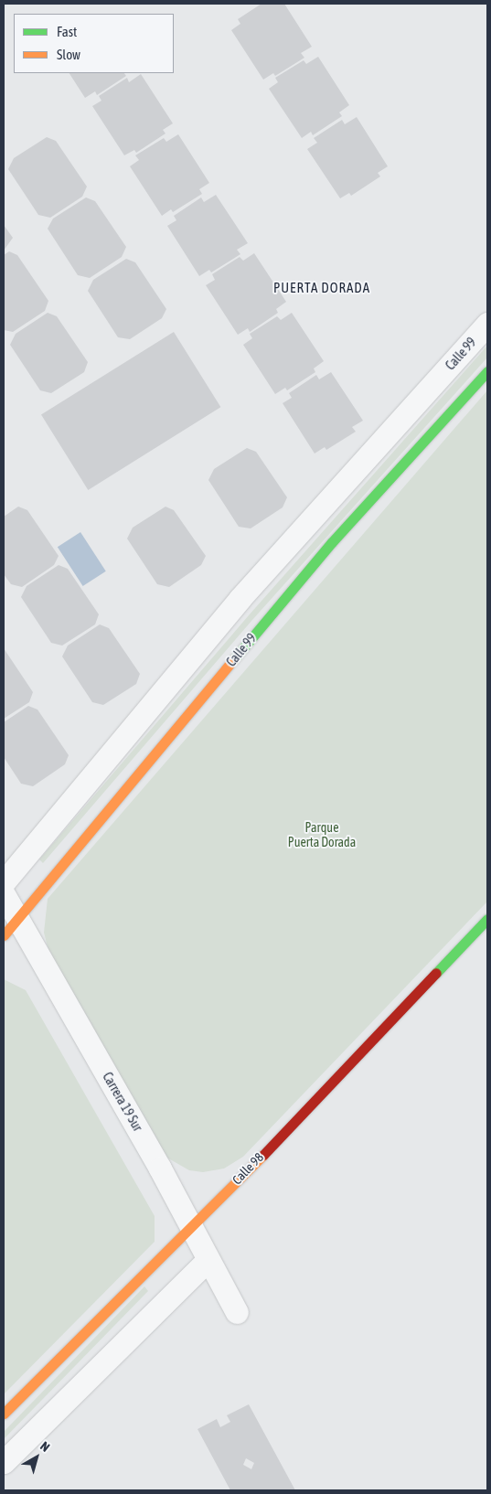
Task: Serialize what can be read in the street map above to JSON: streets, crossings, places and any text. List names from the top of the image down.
{
  "streets": {
    "street": ["Calle 99", "Carrera 19 Sur", "Calle 98"]
  },
  "crossings": [
    ["Calle 99", "Carrera 19 Sur"],
    ["Carrera 19 Sur", "Calle 98"]
  ],
  "districts": ["PUERTA DORADA"],
  "parks": ["Parque Puerta Dorada"],
  "legend": ["Fast", "Slow"],
  "north": "top right"
}
